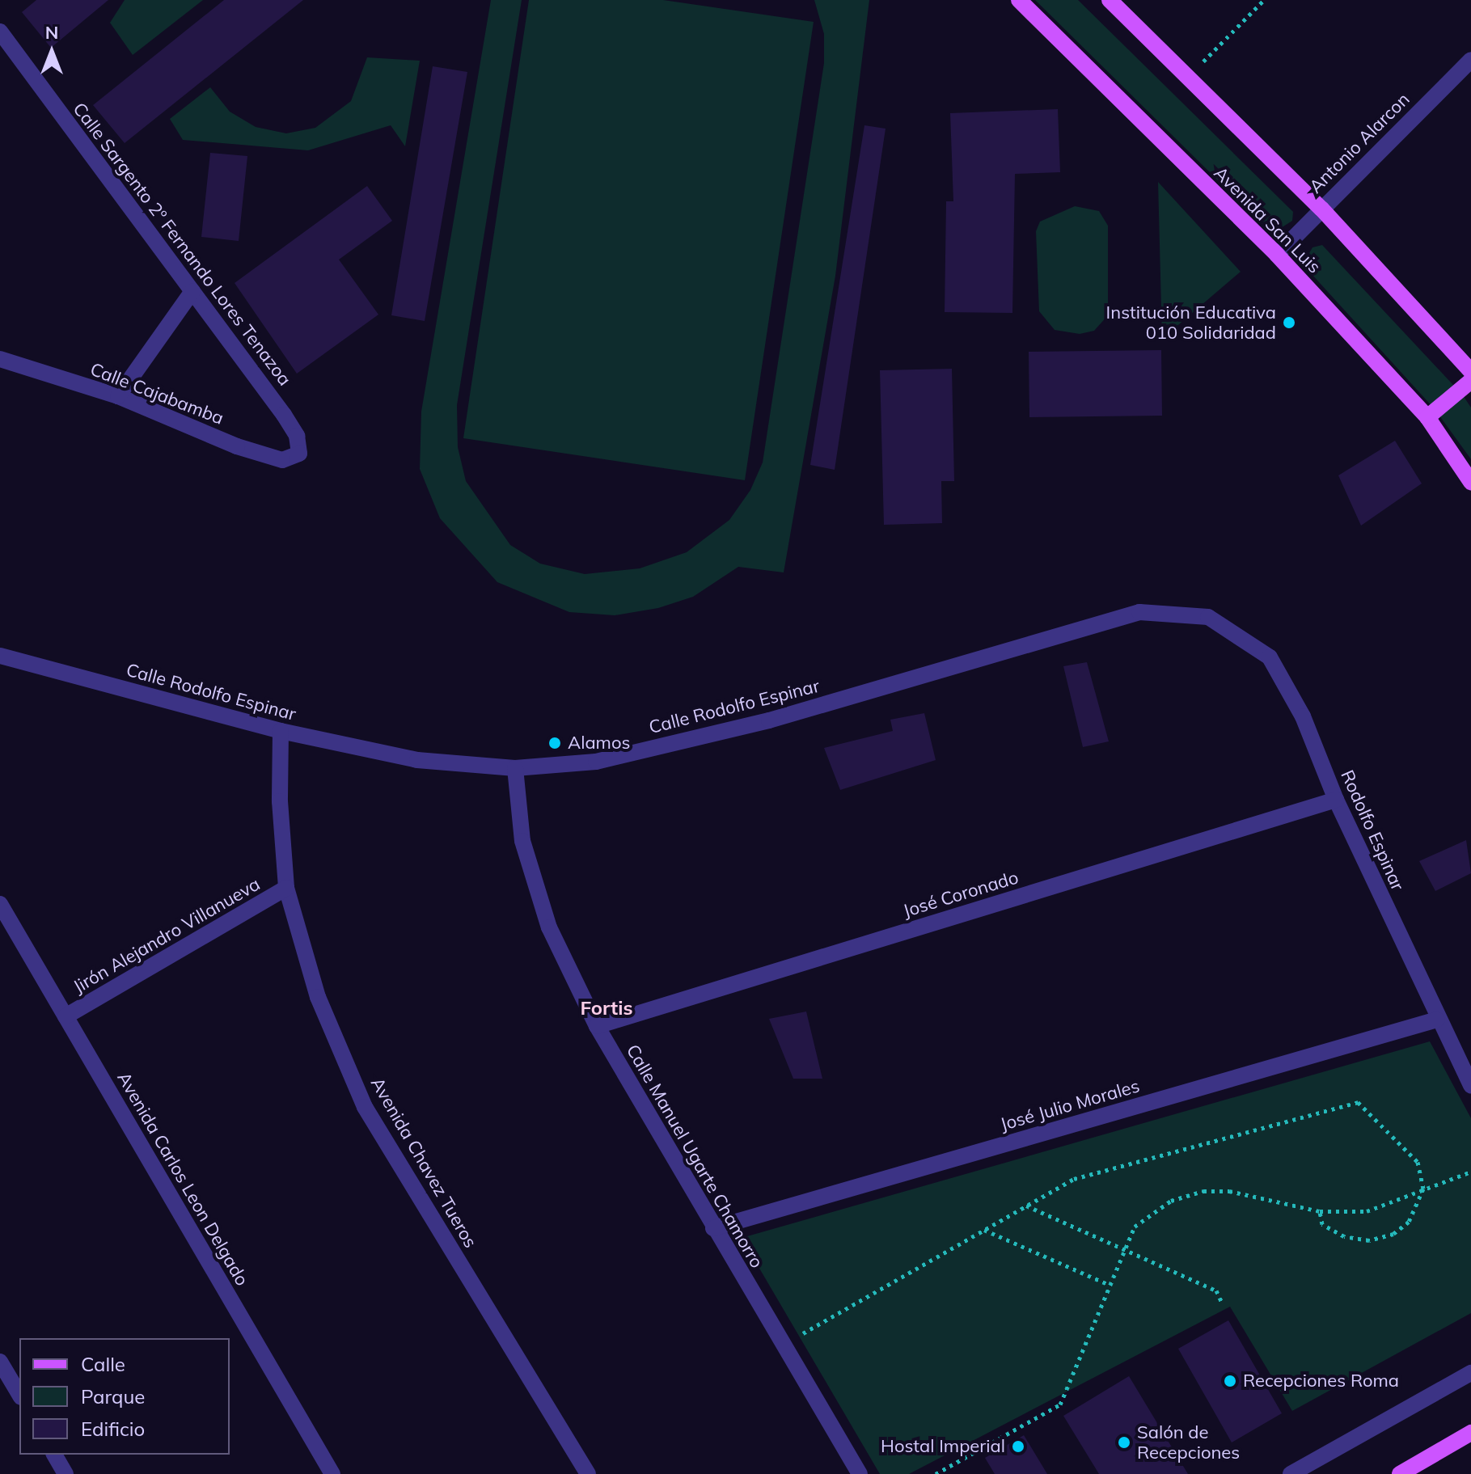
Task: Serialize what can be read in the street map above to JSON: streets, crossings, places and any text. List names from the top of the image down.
{
  "streets": {
    "main road": ["Avenida San Luis"],
    "street": [
      "Antonio Alarcon",
      "Calle Sargento 2º Fernando Lores Tenazoa",
      "Calle Cajabamba",
      "Calle Rodolfo Espinar",
      "Rodolfo Espinar",
      "José Coronado",
      "Jirón Alejandro Villanueva",
      "José Julio Morales",
      "Calle Manuel Ugarte Chamorro",
      "Avenida Chavez Tueros",
      "Avenida Carlos Leon Delgado"
    ]
  },
  "crossings": [
    ["Antonio Alarcon", "Avenida San Luis"],
    ["Calle Sargento 2º Fernando Lores Tenazoa", "Calle Cajabamba"],
    ["Calle Rodolfo Espinar", "Rodolfo Espinar"],
    ["Calle Rodolfo Espinar", "Calle Manuel Ugarte Chamorro"],
    ["Calle Rodolfo Espinar", "Avenida Chavez Tueros"],
    ["Rodolfo Espinar", "José Coronado"],
    ["Rodolfo Espinar", "José Julio Morales"],
    ["José Coronado", "Calle Manuel Ugarte Chamorro"],
    ["Jirón Alejandro Villanueva", "Avenida Chavez Tueros"],
    ["Jirón Alejandro Villanueva", "Avenida Carlos Leon Delgado"],
    ["José Julio Morales", "Calle Manuel Ugarte Chamorro"]
  ],
  "districts": ["Fortis"],
  "places": [
    "Institución Educativa 010 Solidaridad",
    "Alamos",
    "Recepciones Roma",
    "Salón de Recepciones",
    "Hostal Imperial"
  ],
  "legend": ["Calle", "Parque", "Edificio"],
  "north": "top"
}
